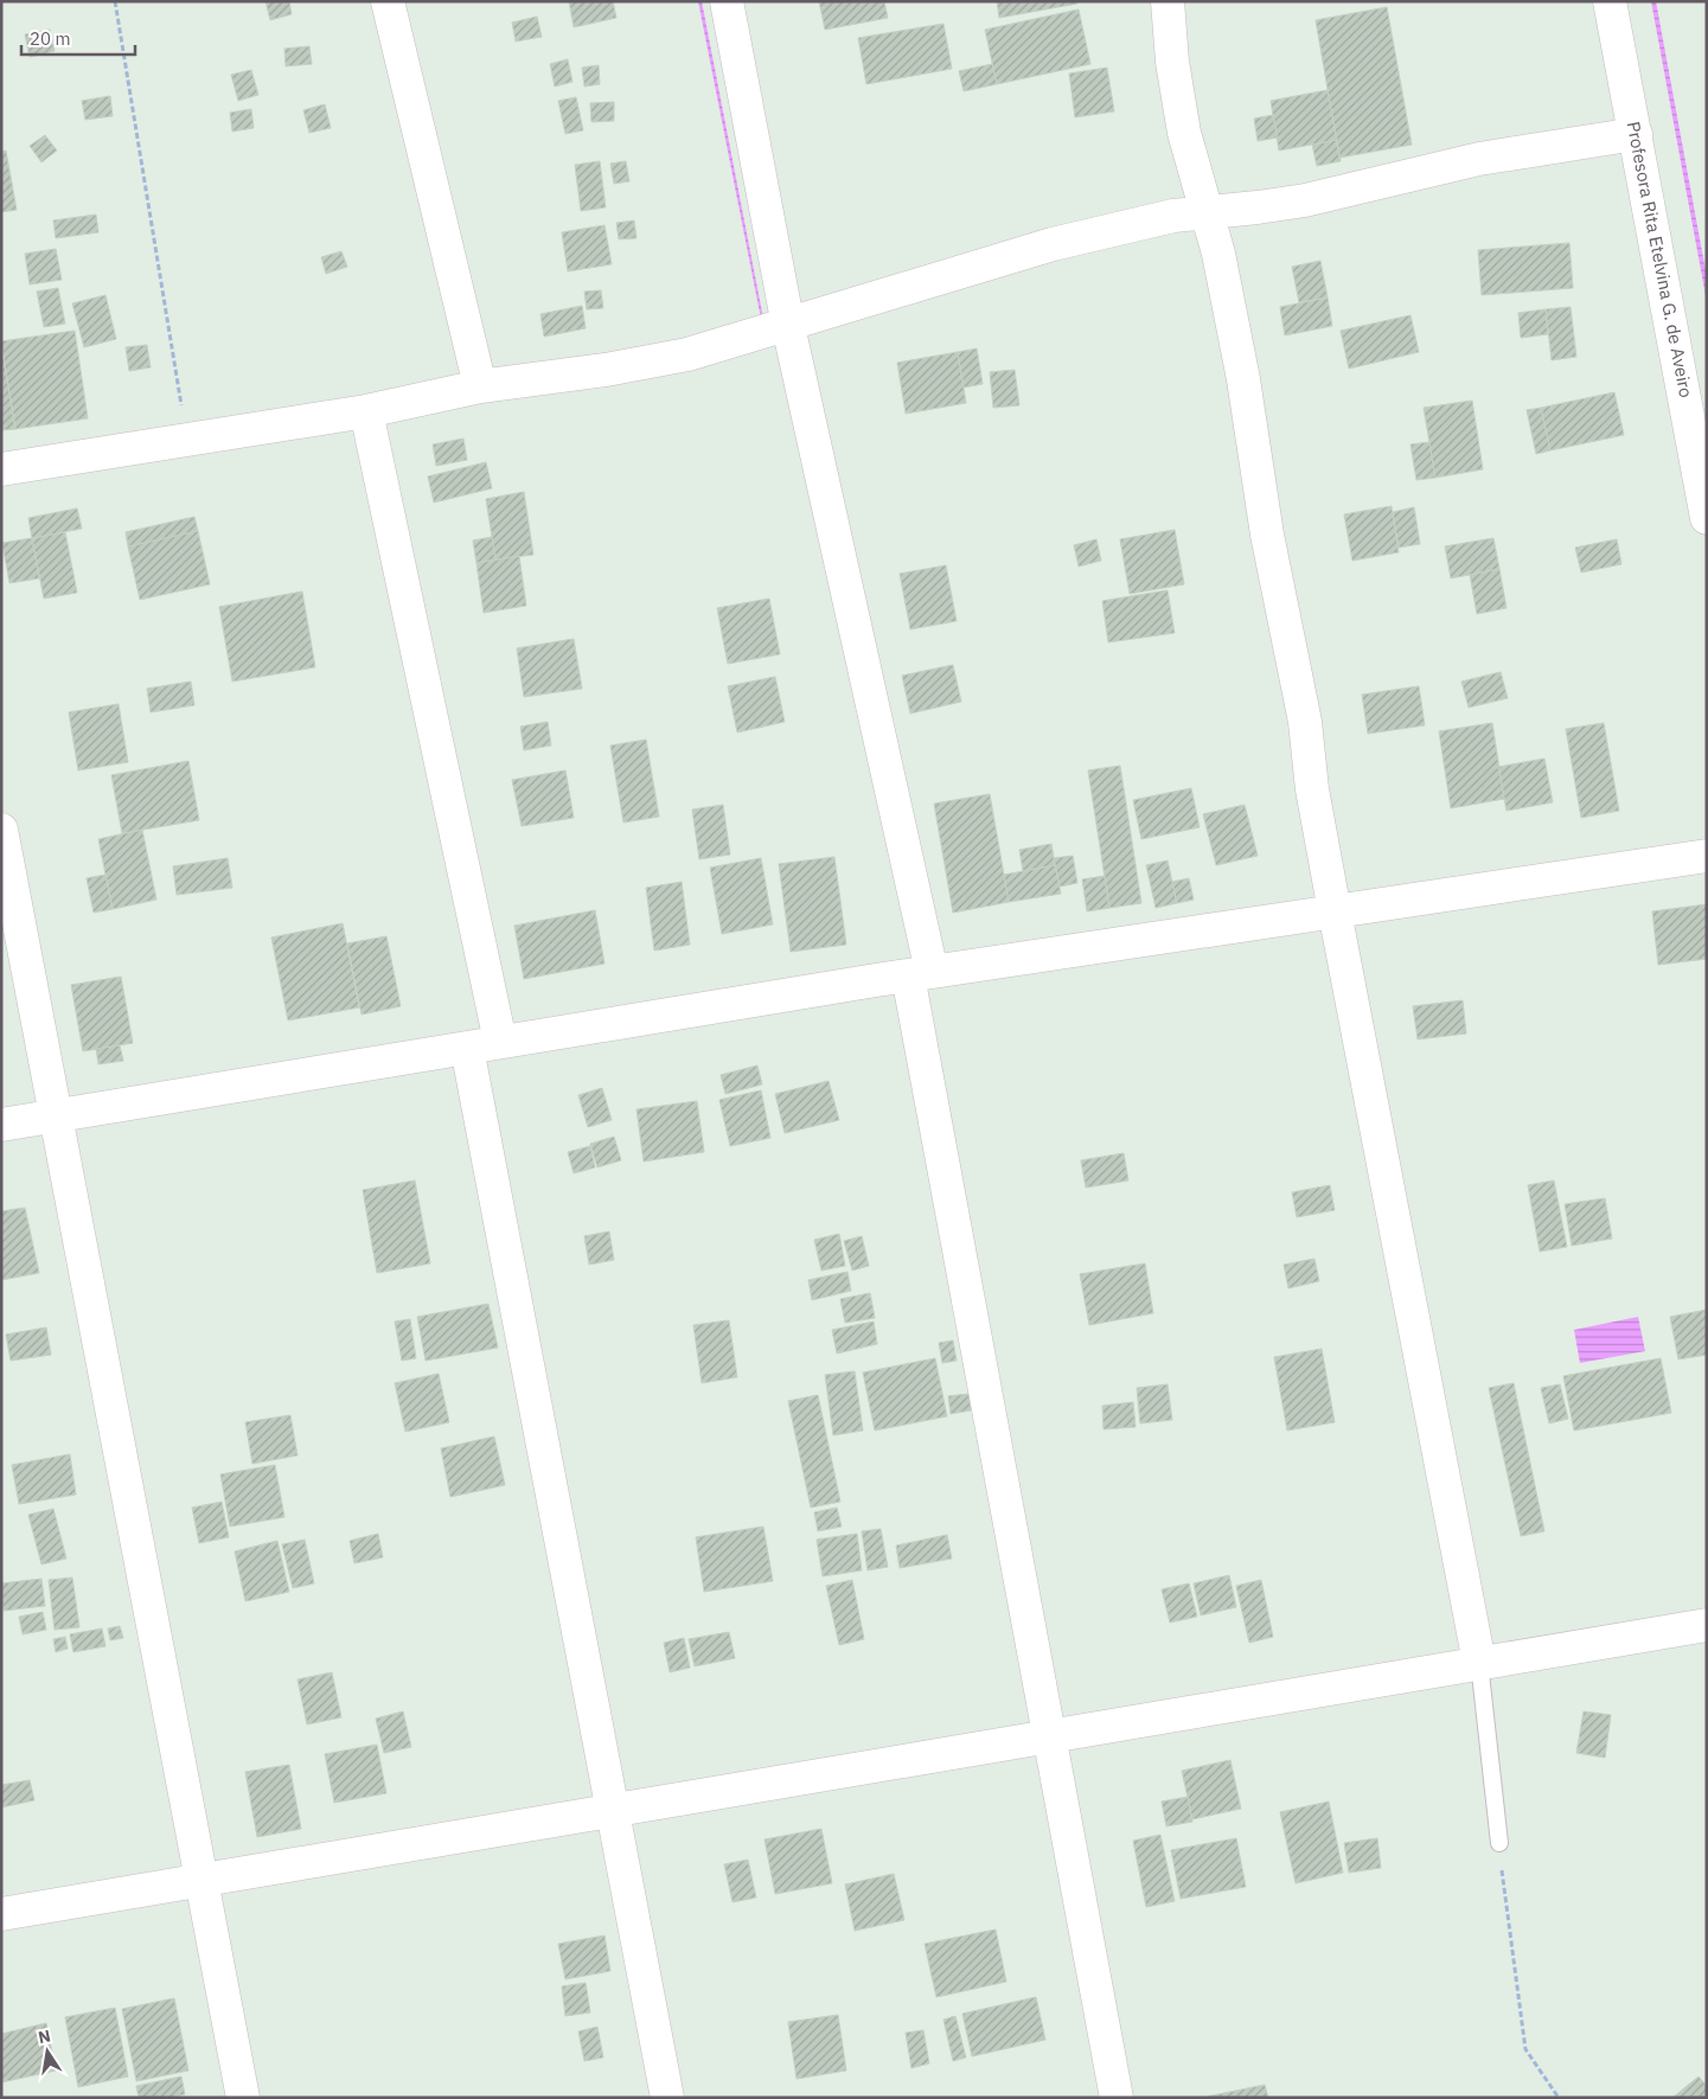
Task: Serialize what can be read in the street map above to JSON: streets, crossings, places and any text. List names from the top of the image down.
{
  "streets": {
    "street": ["Profesora Rita Etelvina G. de Aveiro"]
  },
  "scale_bar": "20 m",
  "north": "top"
}
